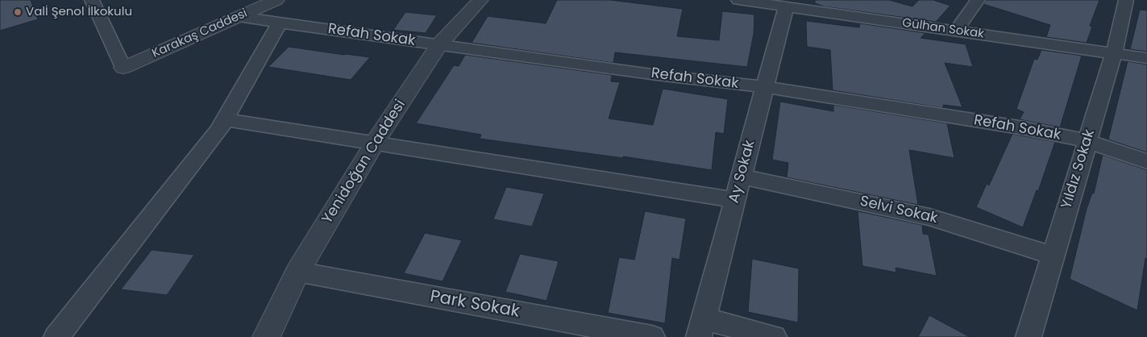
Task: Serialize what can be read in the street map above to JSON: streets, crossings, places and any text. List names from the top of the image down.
{
  "streets": {
    "street": [
      "Gülhan Sokak",
      "Karakaş Caddesi",
      "Refah Sokak",
      "Yenidoğan Caddesi",
      "Yıldız Sokak",
      "Ay Sokak",
      "Selvi Sokak",
      "Park Sokak"
    ]
  },
  "crossings": [
    ["Gülhan Sokak", "Yıldız Sokak"],
    ["Gülhan Sokak", "Ay Sokak"],
    ["Karakaş Caddesi", "Refah Sokak"],
    ["Refah Sokak", "Yenidoğan Caddesi"],
    ["Refah Sokak", "Yıldız Sokak"],
    ["Refah Sokak", "Ay Sokak"],
    ["Yenidoğan Caddesi", "Park Sokak"],
    ["Yıldız Sokak", "Selvi Sokak"],
    ["Ay Sokak", "Selvi Sokak"]
  ],
  "places": ["Valİ Şenol İlkokulu"]
}
